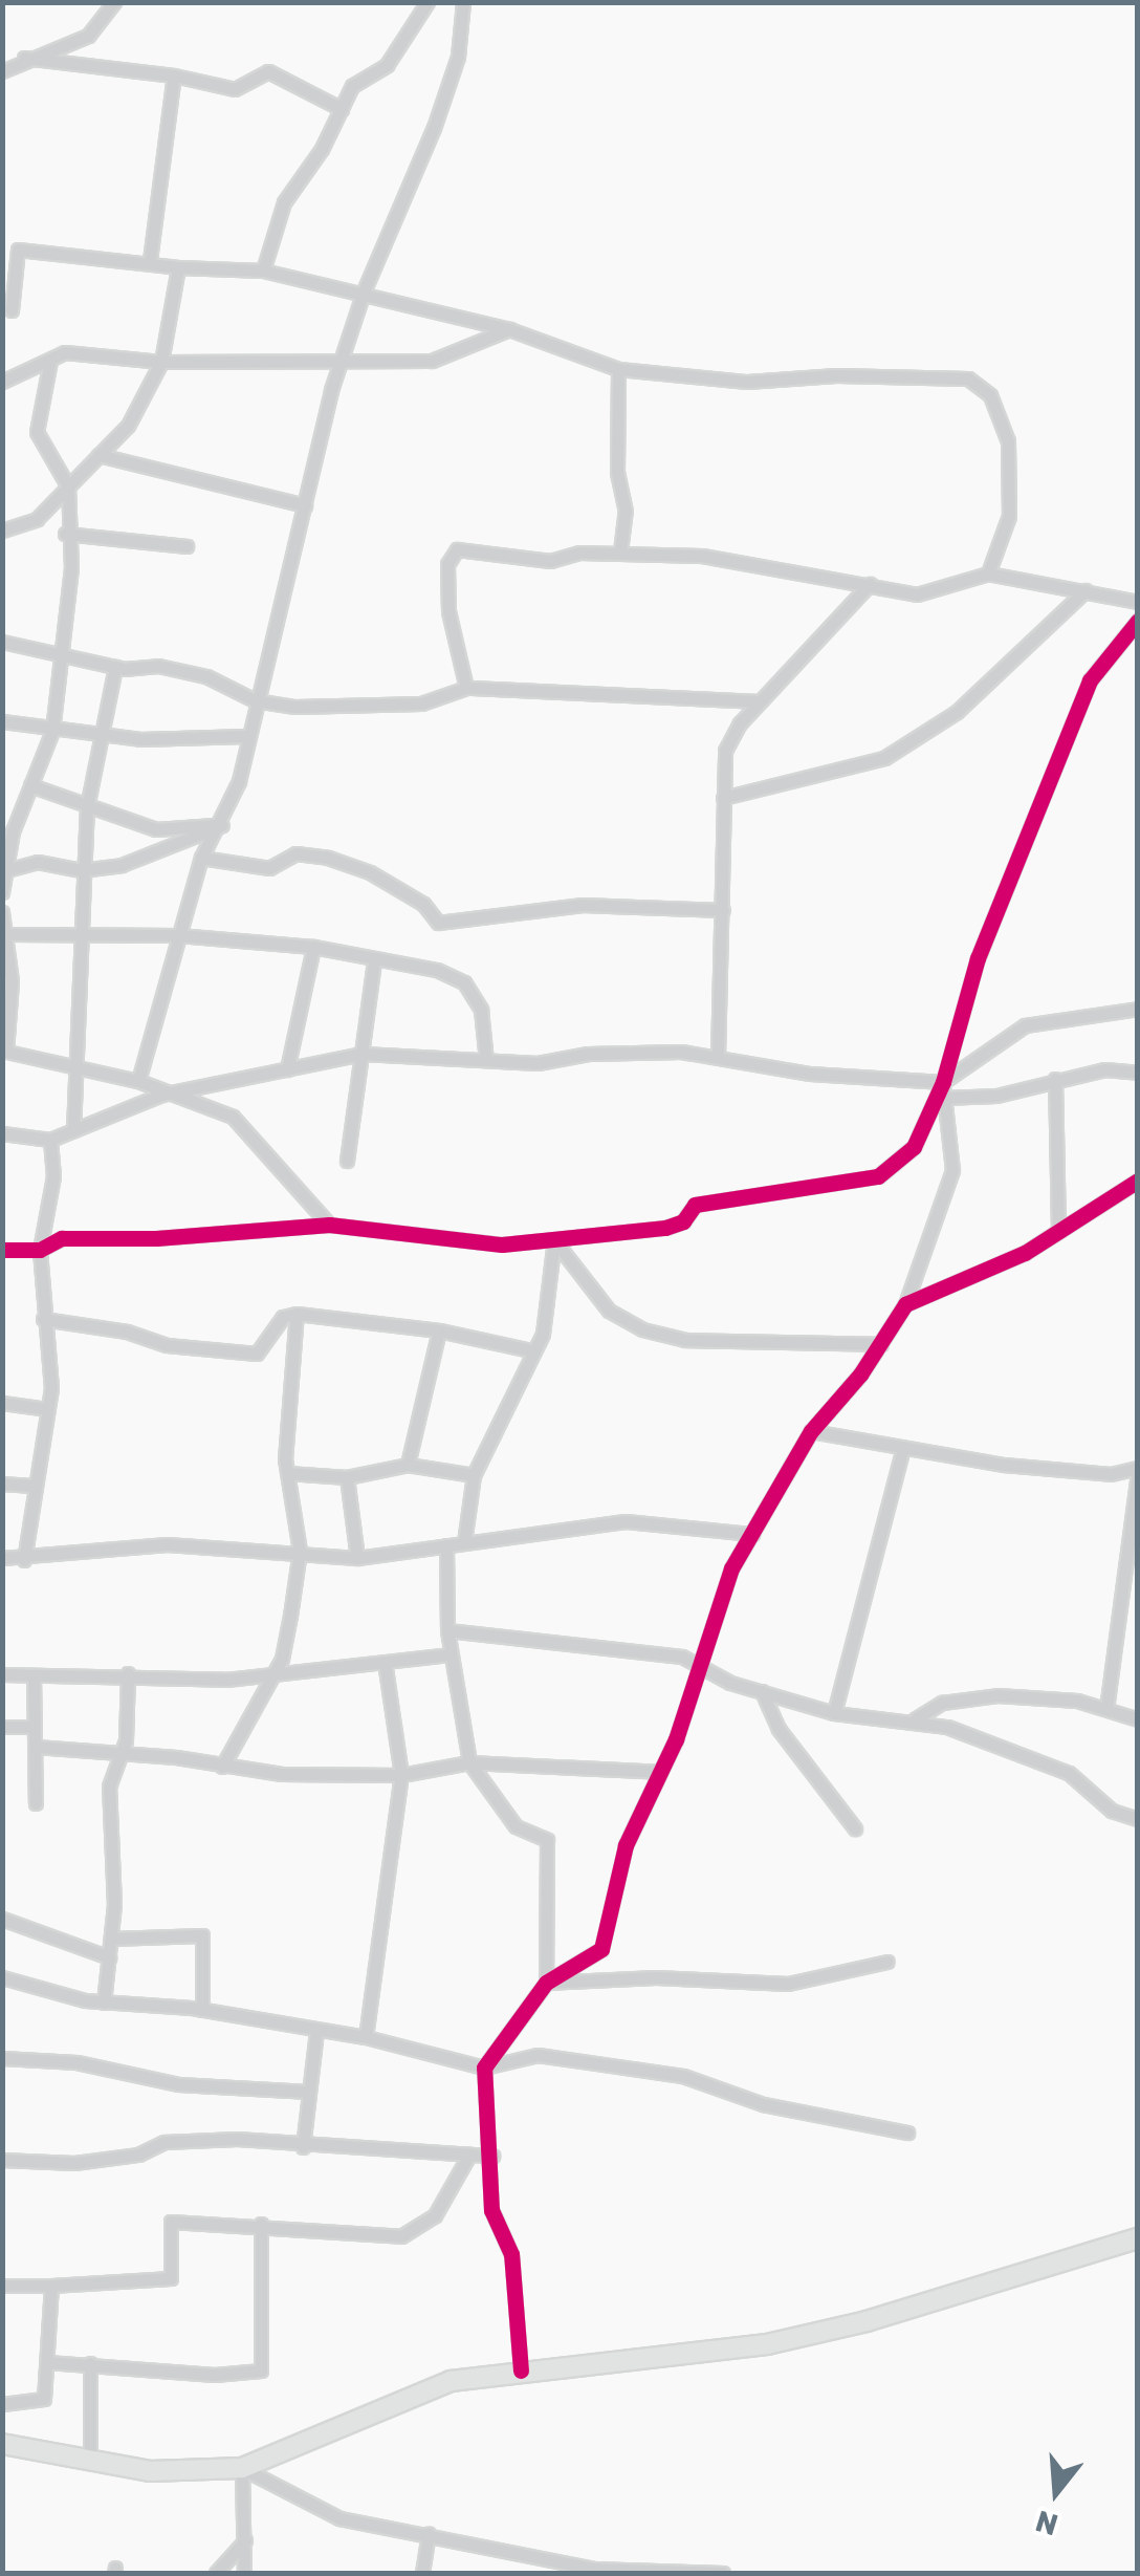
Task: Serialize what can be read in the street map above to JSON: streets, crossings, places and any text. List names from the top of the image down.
{
  "north": "bottom"
}
